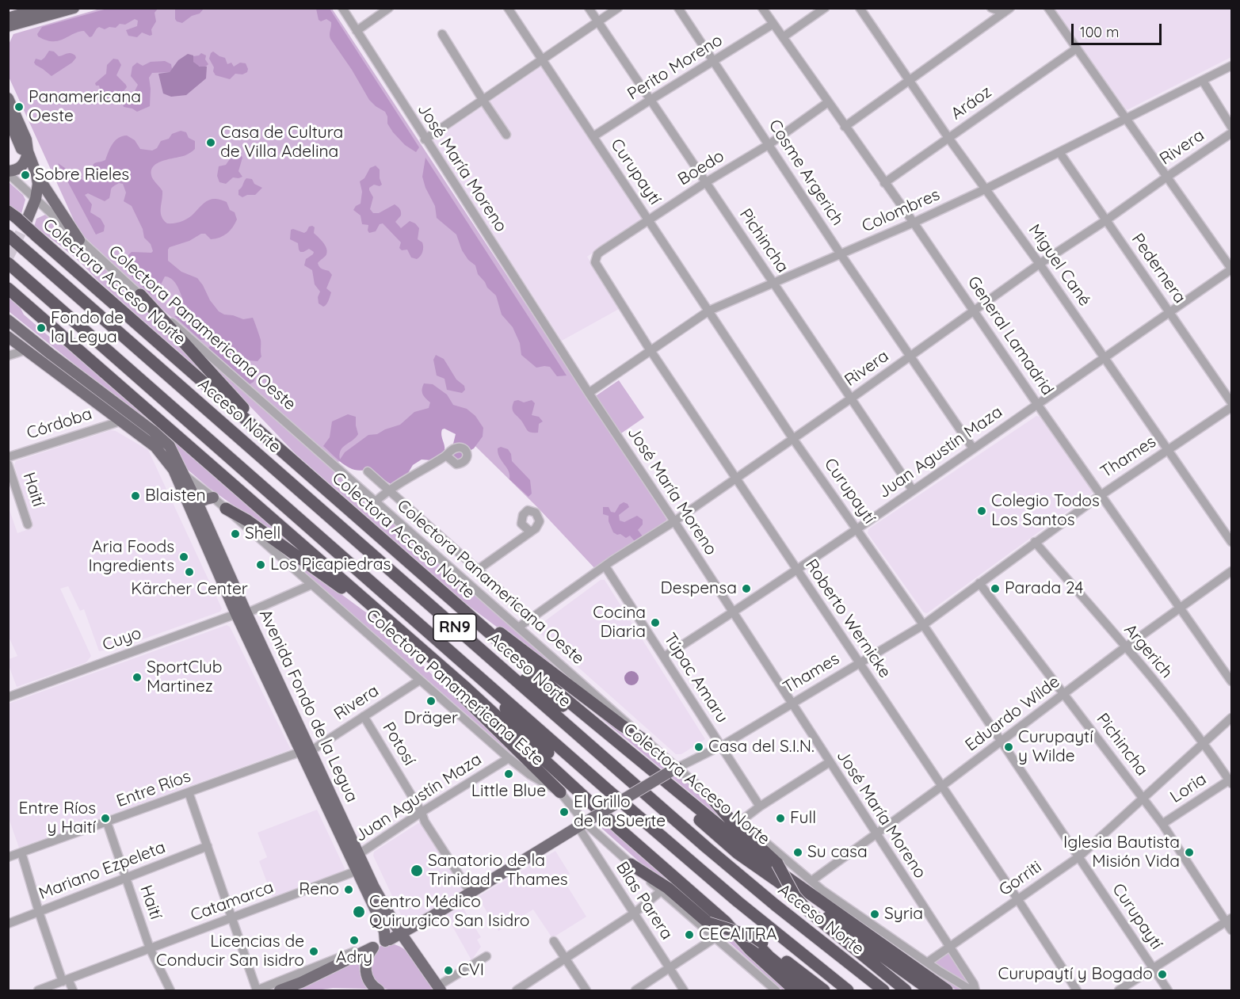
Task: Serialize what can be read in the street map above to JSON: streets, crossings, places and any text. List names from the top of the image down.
{
  "streets": {
    "highway": ["Colectora Acceso Norte", "Acceso Norte", "RN9"],
    "main road": ["Thames", "Avenida Fondo de la Legua"],
    "street": [
      "Perito Moreno",
      "Aráoz",
      "Rivera",
      "José María Moreno",
      "Boedo",
      "Curupaytí",
      "Cosme Argerich",
      "Colombres",
      "Pichincha",
      "Miguel Cané",
      "Pedernera",
      "Colectora Panamericana Oeste",
      "General Lamadrid",
      "Córdoba",
      "Juan Agustín Maza",
      "Haití",
      "Roberto Wernicke",
      "Cuyo",
      "Argerich",
      "Túpac Amaru",
      "Colectora Panamericana Este",
      "Eduardo Wilde",
      "Potosí",
      "Loria",
      "Entre Ríos",
      "Mariano Ezpeleta",
      "Gorriti",
      "Blas Parera",
      "Catamarca"
    ]
  },
  "crossings": [
    ["Perito Moreno", "Curupaytí"],
    ["Perito Moreno", "Cosme Argerich"],
    ["Perito Moreno", "Pichincha"],
    ["Perito Moreno", "General Lamadrid"],
    ["Aráoz", "Miguel Cané"],
    ["Aráoz", "General Lamadrid"],
    ["Rivera", "José María Moreno"],
    ["Rivera", "Curupaytí"],
    ["Rivera", "Cosme Argerich"],
    ["Rivera", "Pichincha"],
    ["Rivera", "Miguel Cané"],
    ["Rivera", "Pedernera"],
    ["Rivera", "Colectora Panamericana Oeste"],
    ["Rivera", "General Lamadrid"],
    ["Rivera", "Roberto Wernicke"],
    ["Rivera", "Túpac Amaru"],
    ["Rivera", "Colectora Panamericana Este"],
    ["Rivera", "Avenida Fondo de la Legua"],
    ["Rivera", "Potosí"],
    ["Rivera", "Entre Ríos"],
    ["José María Moreno", "Colombres"],
    ["José María Moreno", "Juan Agustín Maza"],
    ["José María Moreno", "Thames"],
    ["José María Moreno", "Eduardo Wilde"],
    ["José María Moreno", "Gorriti"],
    ["Boedo", "Curupaytí"],
    ["Boedo", "Cosme Argerich"],
    ["Boedo", "Pichincha"],
    ["Boedo", "General Lamadrid"],
    ["Boedo", "Roberto Wernicke"],
    ["Curupaytí", "Colombres"],
    ["Curupaytí", "Juan Agustín Maza"],
    ["Curupaytí", "Thames"],
    ["Curupaytí", "Eduardo Wilde"],
    ["Curupaytí", "Gorriti"],
    ["Cosme Argerich", "Colombres"],
    ["Cosme Argerich", "Juan Agustín Maza"],
    ["Colombres", "Pichincha"],
    ["Colombres", "Miguel Cané"],
    ["Colombres", "Pedernera"],
    ["Colombres", "General Lamadrid"],
    ["Colombres", "Roberto Wernicke"],
    ["Pichincha", "Juan Agustín Maza"],
    ["Pichincha", "Thames"],
    ["Pichincha", "Eduardo Wilde"],
    ["Pichincha", "Loria"],
    ["Pichincha", "Gorriti"],
    ["Miguel Cané", "Juan Agustín Maza"],
    ["Miguel Cané", "Thames"],
    ["Pedernera", "Juan Agustín Maza"],
    ["Colectora Panamericana Oeste", "Thames"],
    ["Colectora Panamericana Oeste", "Eduardo Wilde"],
    ["Colectora Panamericana Oeste", "Gorriti"],
    ["General Lamadrid", "Juan Agustín Maza"],
    ["General Lamadrid", "Thames"],
    ["General Lamadrid", "Eduardo Wilde"],
    ["Juan Agustín Maza", "Roberto Wernicke"],
    ["Juan Agustín Maza", "Túpac Amaru"],
    ["Juan Agustín Maza", "Colectora Panamericana Este"],
    ["Juan Agustín Maza", "Avenida Fondo de la Legua"],
    ["Juan Agustín Maza", "Potosí"],
    ["Juan Agustín Maza", "Catamarca"],
    ["Thames", "Roberto Wernicke"],
    ["Thames", "Argerich"],
    ["Thames", "Túpac Amaru"],
    ["Thames", "Colectora Panamericana Este"],
    ["Thames", "Avenida Fondo de la Legua"],
    ["Thames", "Potosí"],
    ["Thames", "Blas Parera"],
    ["Haití", "Entre Ríos"],
    ["Haití", "Mariano Ezpeleta"],
    ["Haití", "Catamarca"],
    ["Roberto Wernicke", "Eduardo Wilde"],
    ["Roberto Wernicke", "Gorriti"],
    ["Cuyo", "Avenida Fondo de la Legua"],
    ["Argerich", "Eduardo Wilde"],
    ["Argerich", "Loria"],
    ["Argerich", "Gorriti"],
    ["Colectora Panamericana Este", "Avenida Fondo de la Legua"],
    ["Colectora Panamericana Este", "Blas Parera"],
    ["Avenida Fondo de la Legua", "Entre Ríos"],
    ["Avenida Fondo de la Legua", "Catamarca"]
  ],
  "places": [
    "Panamericana Oeste",
    "Casa de Cultura de Villa Adelina",
    "Sobre Rieles",
    "Fondo de la Legua",
    "Blaisten",
    "Colegio Todos Los Santos",
    "Shell",
    "Aria Foods Ingredients",
    "Los Picapiedras",
    "Kärcher Center",
    "Despensa",
    "Parada 24",
    "Cocina Diaria",
    "SportClub Martinez",
    "Dräger",
    "Casa del S.I.N.",
    "Curupaytí y Wilde",
    "Little Blue",
    "El Grillo de la Suerte",
    "Entre Ríos y Haití",
    "Full",
    "Su casa",
    "Iglesia Bautista Misión Vida",
    "Sanatorio de la Trinidad - Thames",
    "Reno",
    "Centro Médico Quirurgico San Isidro",
    "Syria",
    "CECAITRA",
    "Adry",
    "Licencias de Conducir San isidro",
    "CVI",
    "Curupaytí y Bogado"
  ],
  "scale_bar": "100 m"
}
